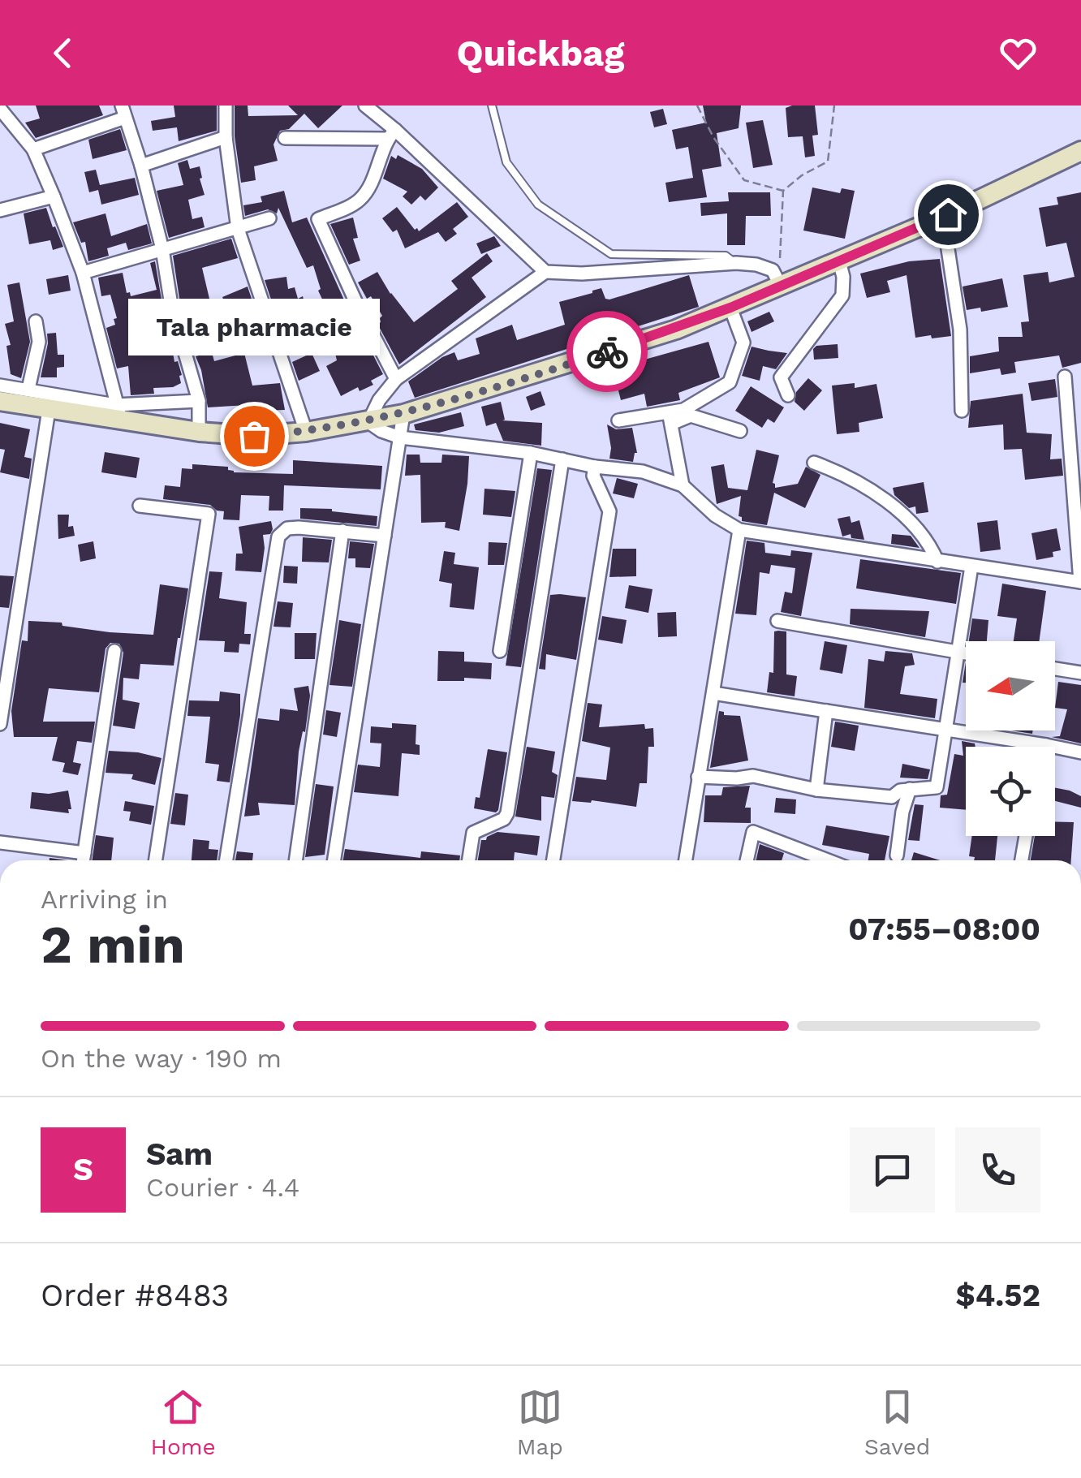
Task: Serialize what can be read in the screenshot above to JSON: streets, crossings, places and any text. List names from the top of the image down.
{
  "places": ["Tala pharmacie"],
  "north": "left",
  "page": {
    "header": "Quickbag",
    "bubble": "Tala pharmacie",
    "heading": ["2 min", "Arriving in", "07:55–08:00"],
    "panel": [
      "Sam",
      "Courier · 4.4",
      "Order #8483",
      "$4.52"
    ],
    "bar": "On the way · 190 m",
    "round": "S",
    "tabs": ["Home", "Map", "Saved"]
  }
}
